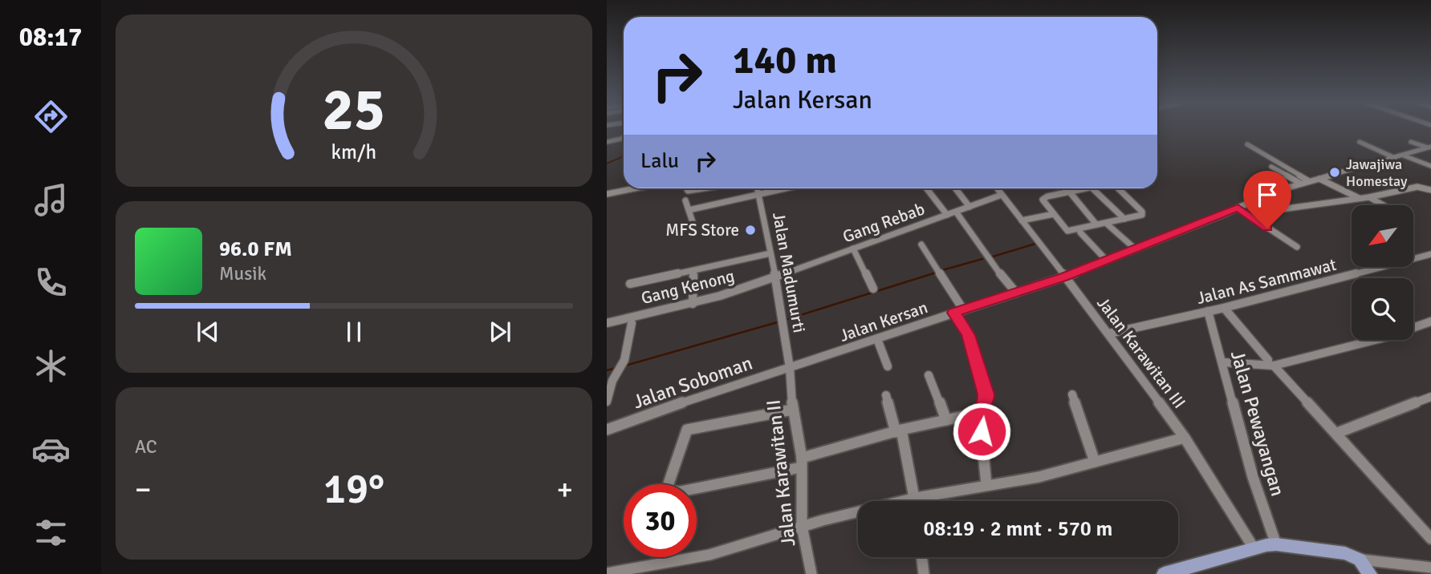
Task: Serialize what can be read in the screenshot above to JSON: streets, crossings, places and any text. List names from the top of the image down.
{
  "streets": {
    "street": [
      "Gang Rebab",
      "Jalan Madumurti",
      "Jalan As Sammawat",
      "Gang Kenong",
      "Jalan Kersan",
      "Jalan Karawitan III",
      "Jalan Soboman",
      "Jalan Pewayangan",
      "Jalan Karawitan II"
    ]
  },
  "crossings": [
    ["Gang Rebab", "Jalan Madumurti"],
    ["Gang Rebab", "Gang Kenong"],
    ["Gang Rebab", "Jalan Karawitan III"],
    ["Jalan Madumurti", "Gang Kenong"],
    ["Jalan Madumurti", "Jalan Kersan"],
    ["Jalan Madumurti", "Jalan Soboman"],
    ["Jalan Madumurti", "Jalan Karawitan II"],
    ["Jalan As Sammawat", "Jalan Karawitan III"],
    ["Jalan As Sammawat", "Jalan Pewayangan"],
    ["Jalan Kersan", "Jalan Karawitan III"],
    ["Jalan Kersan", "Jalan Soboman"],
    ["Jalan Kersan", "Jalan Karawitan II"],
    ["Jalan Soboman", "Jalan Karawitan II"]
  ],
  "places": ["Jawajiwa Homestay", "MFS Store"],
  "north": "bottom left",
  "page": {
    "tabs": "08:17",
    "turn": ["140 m", "Jalan Kersan"],
    "then": "Lalu",
    "song": ["96.0 FM", "Musik"],
    "tile": "AC",
    "heat": ["−", "19°", "+"],
    "limit": "30",
    "trip": "08:19 · 2 mnt · 570 m",
    "gauge": ["25", "km/h"]
  }
}
